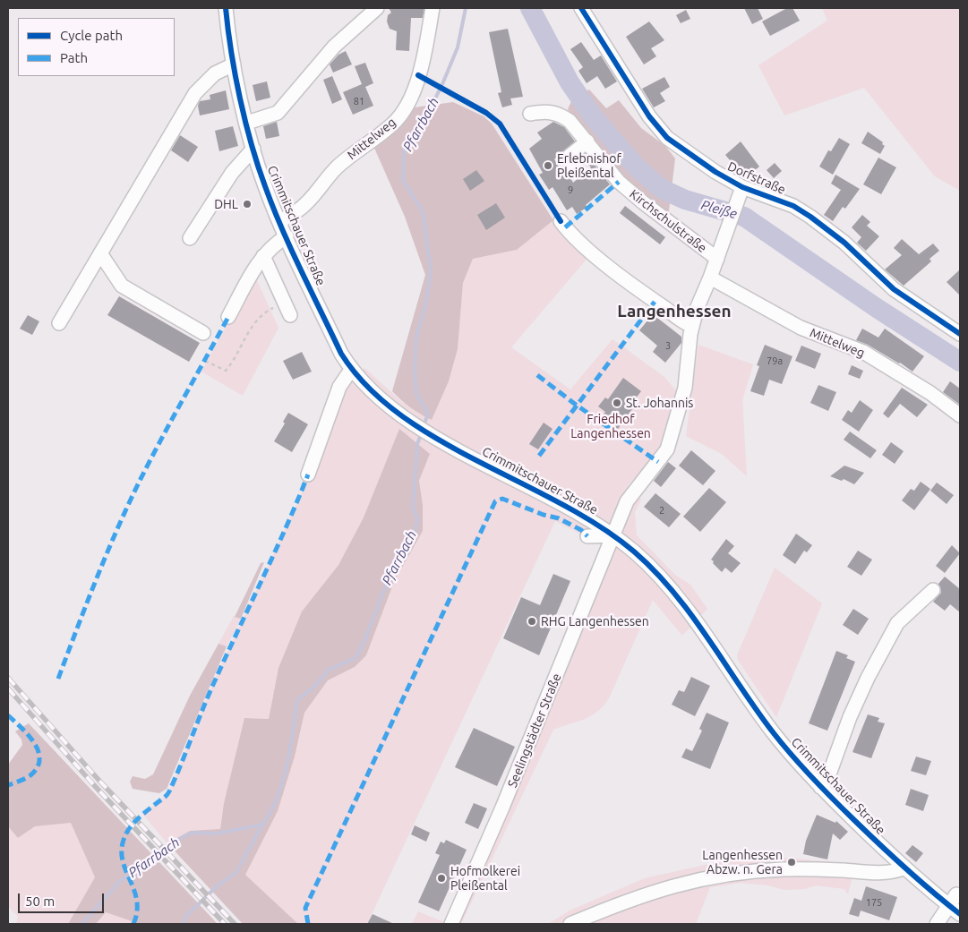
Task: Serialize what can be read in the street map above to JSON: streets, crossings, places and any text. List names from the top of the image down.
{
  "streets": {
    "street": [
      "Mittelweg",
      "Dorfstraße",
      "Kirchschulstraße",
      "Crimmitschauer Straße",
      "Seelingstädter Straße"
    ]
  },
  "crossings": [
    ["Mittelweg", "Kirchschulstraße"],
    ["Mittelweg", "Crimmitschauer Straße"],
    ["Dorfstraße", "Kirchschulstraße"],
    ["Kirchschulstraße", "Crimmitschauer Straße"],
    ["Kirchschulstraße", "Seelingstädter Straße"],
    ["Crimmitschauer Straße", "Seelingstädter Straße"]
  ],
  "districts": ["Langenhessen"],
  "water": ["Pfarrbach", "Pleiße"],
  "parks": ["Friedhof Langenhessen"],
  "places": [
    "Erlebnishof Pleißental",
    "DHL",
    "St. Johannis",
    "RHG Langenhessen",
    "Langenhessen Abzw. n. Gera",
    "Hofmolkerei Pleißental"
  ],
  "house_numbers": [
    "81",
    "9",
    "3",
    "79a",
    "2",
    "175"
  ],
  "legend": ["Cycle path", "Path"],
  "scale_bar": "50 m"
}
